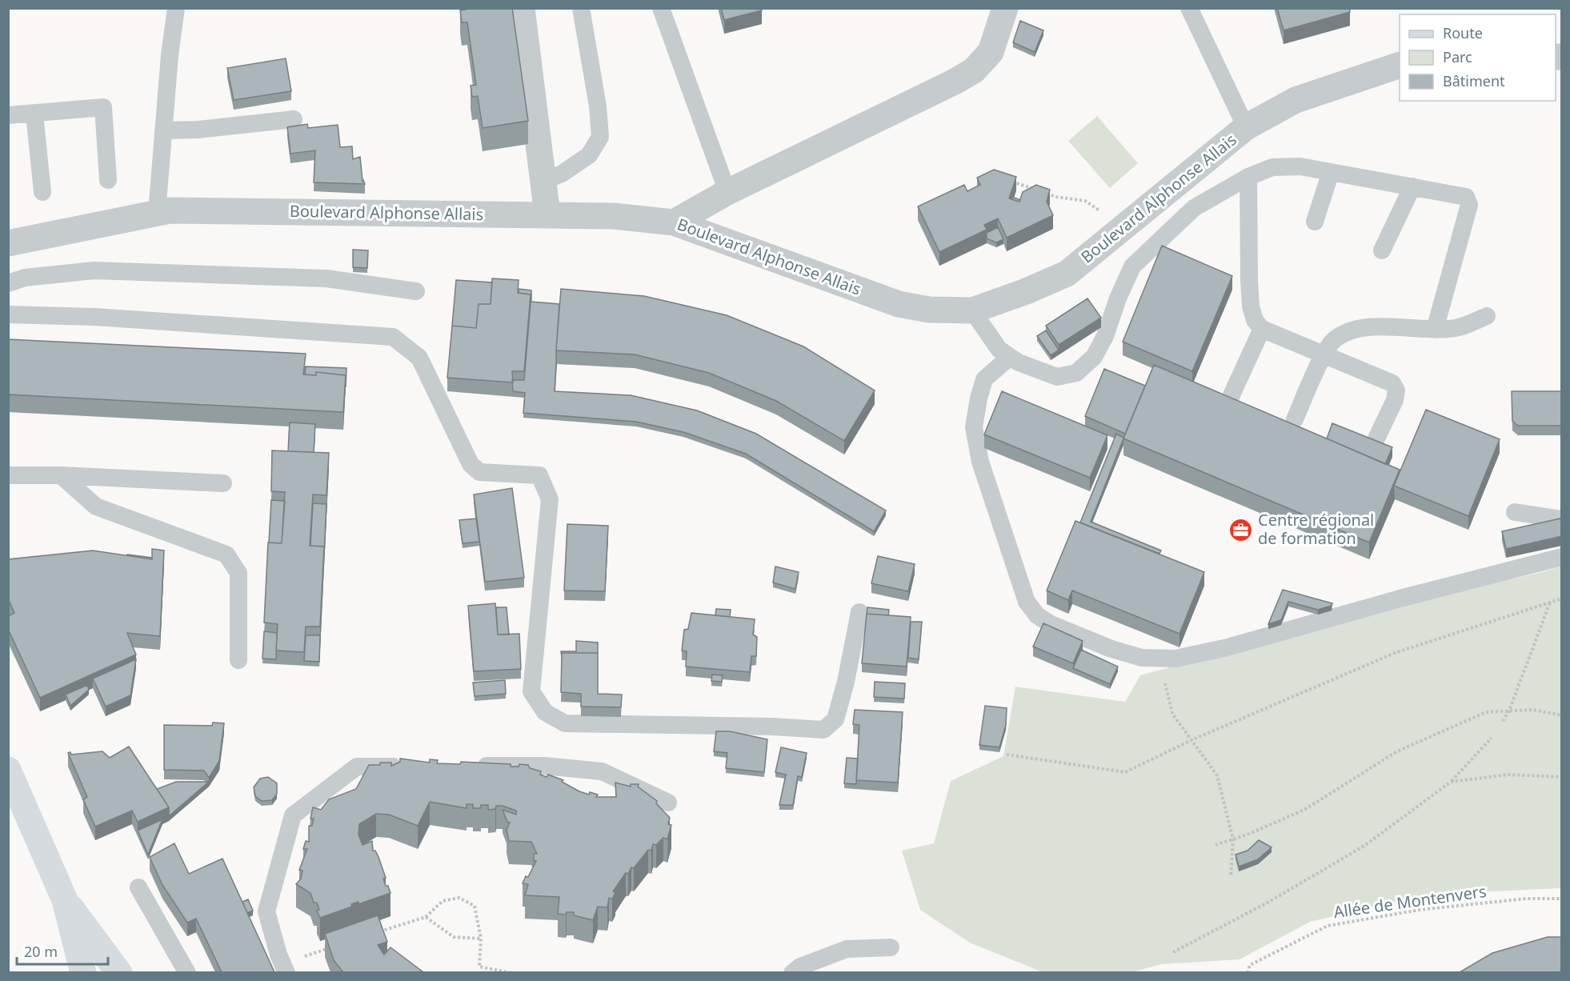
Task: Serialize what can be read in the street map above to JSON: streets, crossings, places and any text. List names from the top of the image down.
{
  "streets": {
    "street": ["Boulevard Alphonse Allais"],
    "path": ["Allée de Montenvers"]
  },
  "places": {
    "office": ["Centre régional de formation"]
  },
  "legend": ["Route", "Parc", "Bâtiment"],
  "scale_bar": "20 m"
}
